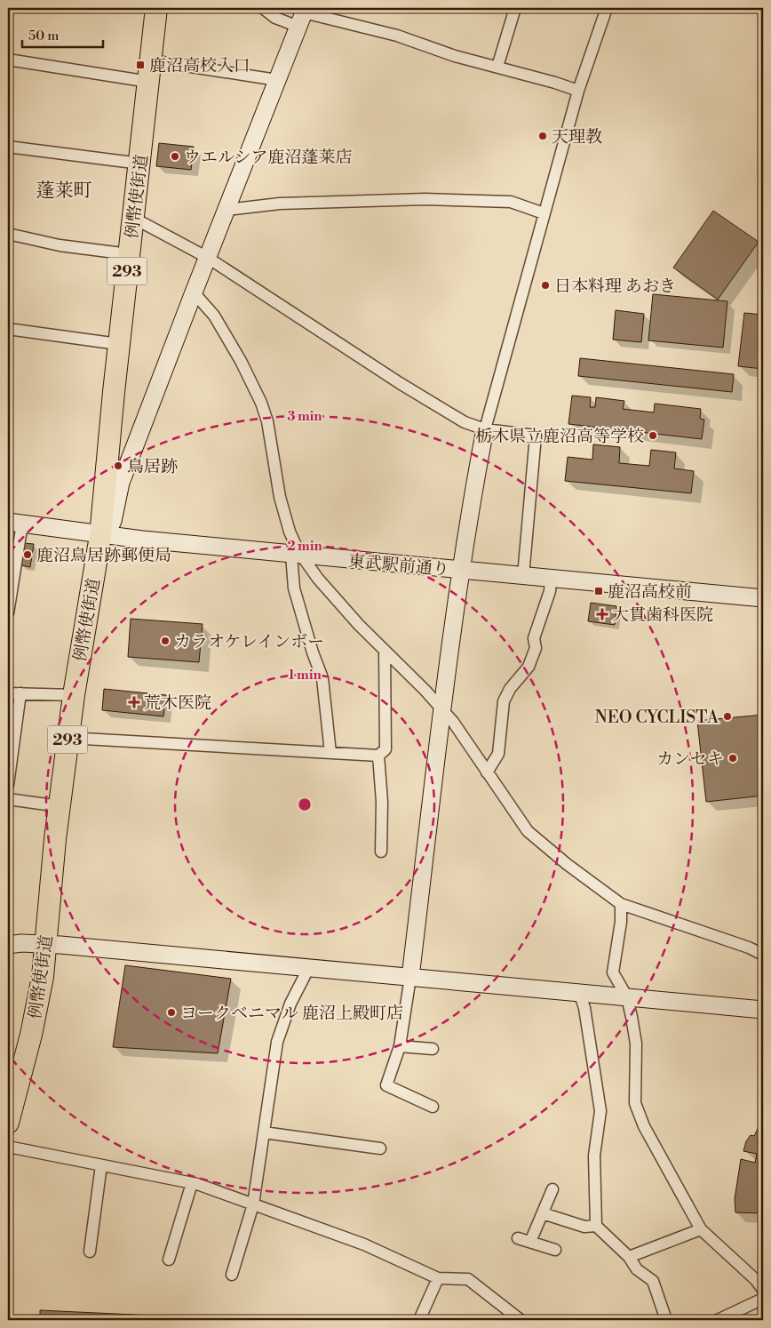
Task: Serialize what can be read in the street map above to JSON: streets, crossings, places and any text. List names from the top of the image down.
{
  "streets": {
    "highway": ["例幣使街道", "293"],
    "street": ["東武駅前通り"]
  },
  "crossings": [
    ["例幣使街道", "東武駅前通り"]
  ],
  "districts": ["蓬莱町"],
  "places": {
    "transit": ["鹿沼高校入口", "鹿沼高校前"],
    "other": [
      "天理教",
      "ウエルシア鹿沼蓬莱店",
      "日本料理 あおき",
      "栃木県立鹿沼高等学校",
      "鳥居跡",
      "鹿沼鳥居跡郵便局",
      "カラオケレインボー",
      "NEO CYCLISTA",
      "カンセキ",
      "ヨークベニマル 鹿沼上殿町店"
    ],
    "health": ["大貫歯科医院", "荒木医院"]
  },
  "scale_bar": "50 m",
  "rings": ["3 min", "2 min", "1 min"]
}
